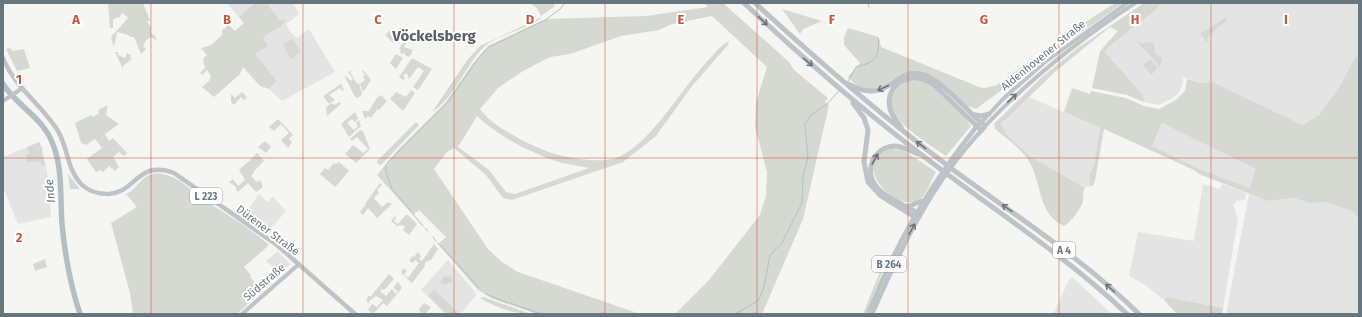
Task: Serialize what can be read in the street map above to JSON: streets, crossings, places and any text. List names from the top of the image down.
{
  "streets": {
    "highway": ["A 4"],
    "main road": [
      "Aldenhovener Straße",
      "L 223",
      "Dürener Straße",
      "B 264",
      "Südstraße"
    ]
  },
  "crossings": [
    ["L 223", "Dürener Straße"],
    ["Dürener Straße", "Südstraße"]
  ],
  "districts": ["Vöckelsberg"],
  "water": ["Inde"],
  "grid": {
    "columns": [
      "A",
      "B",
      "C",
      "D",
      "E",
      "F",
      "G",
      "H",
      "I"
    ],
    "rows": ["1", "2"]
  }
}
